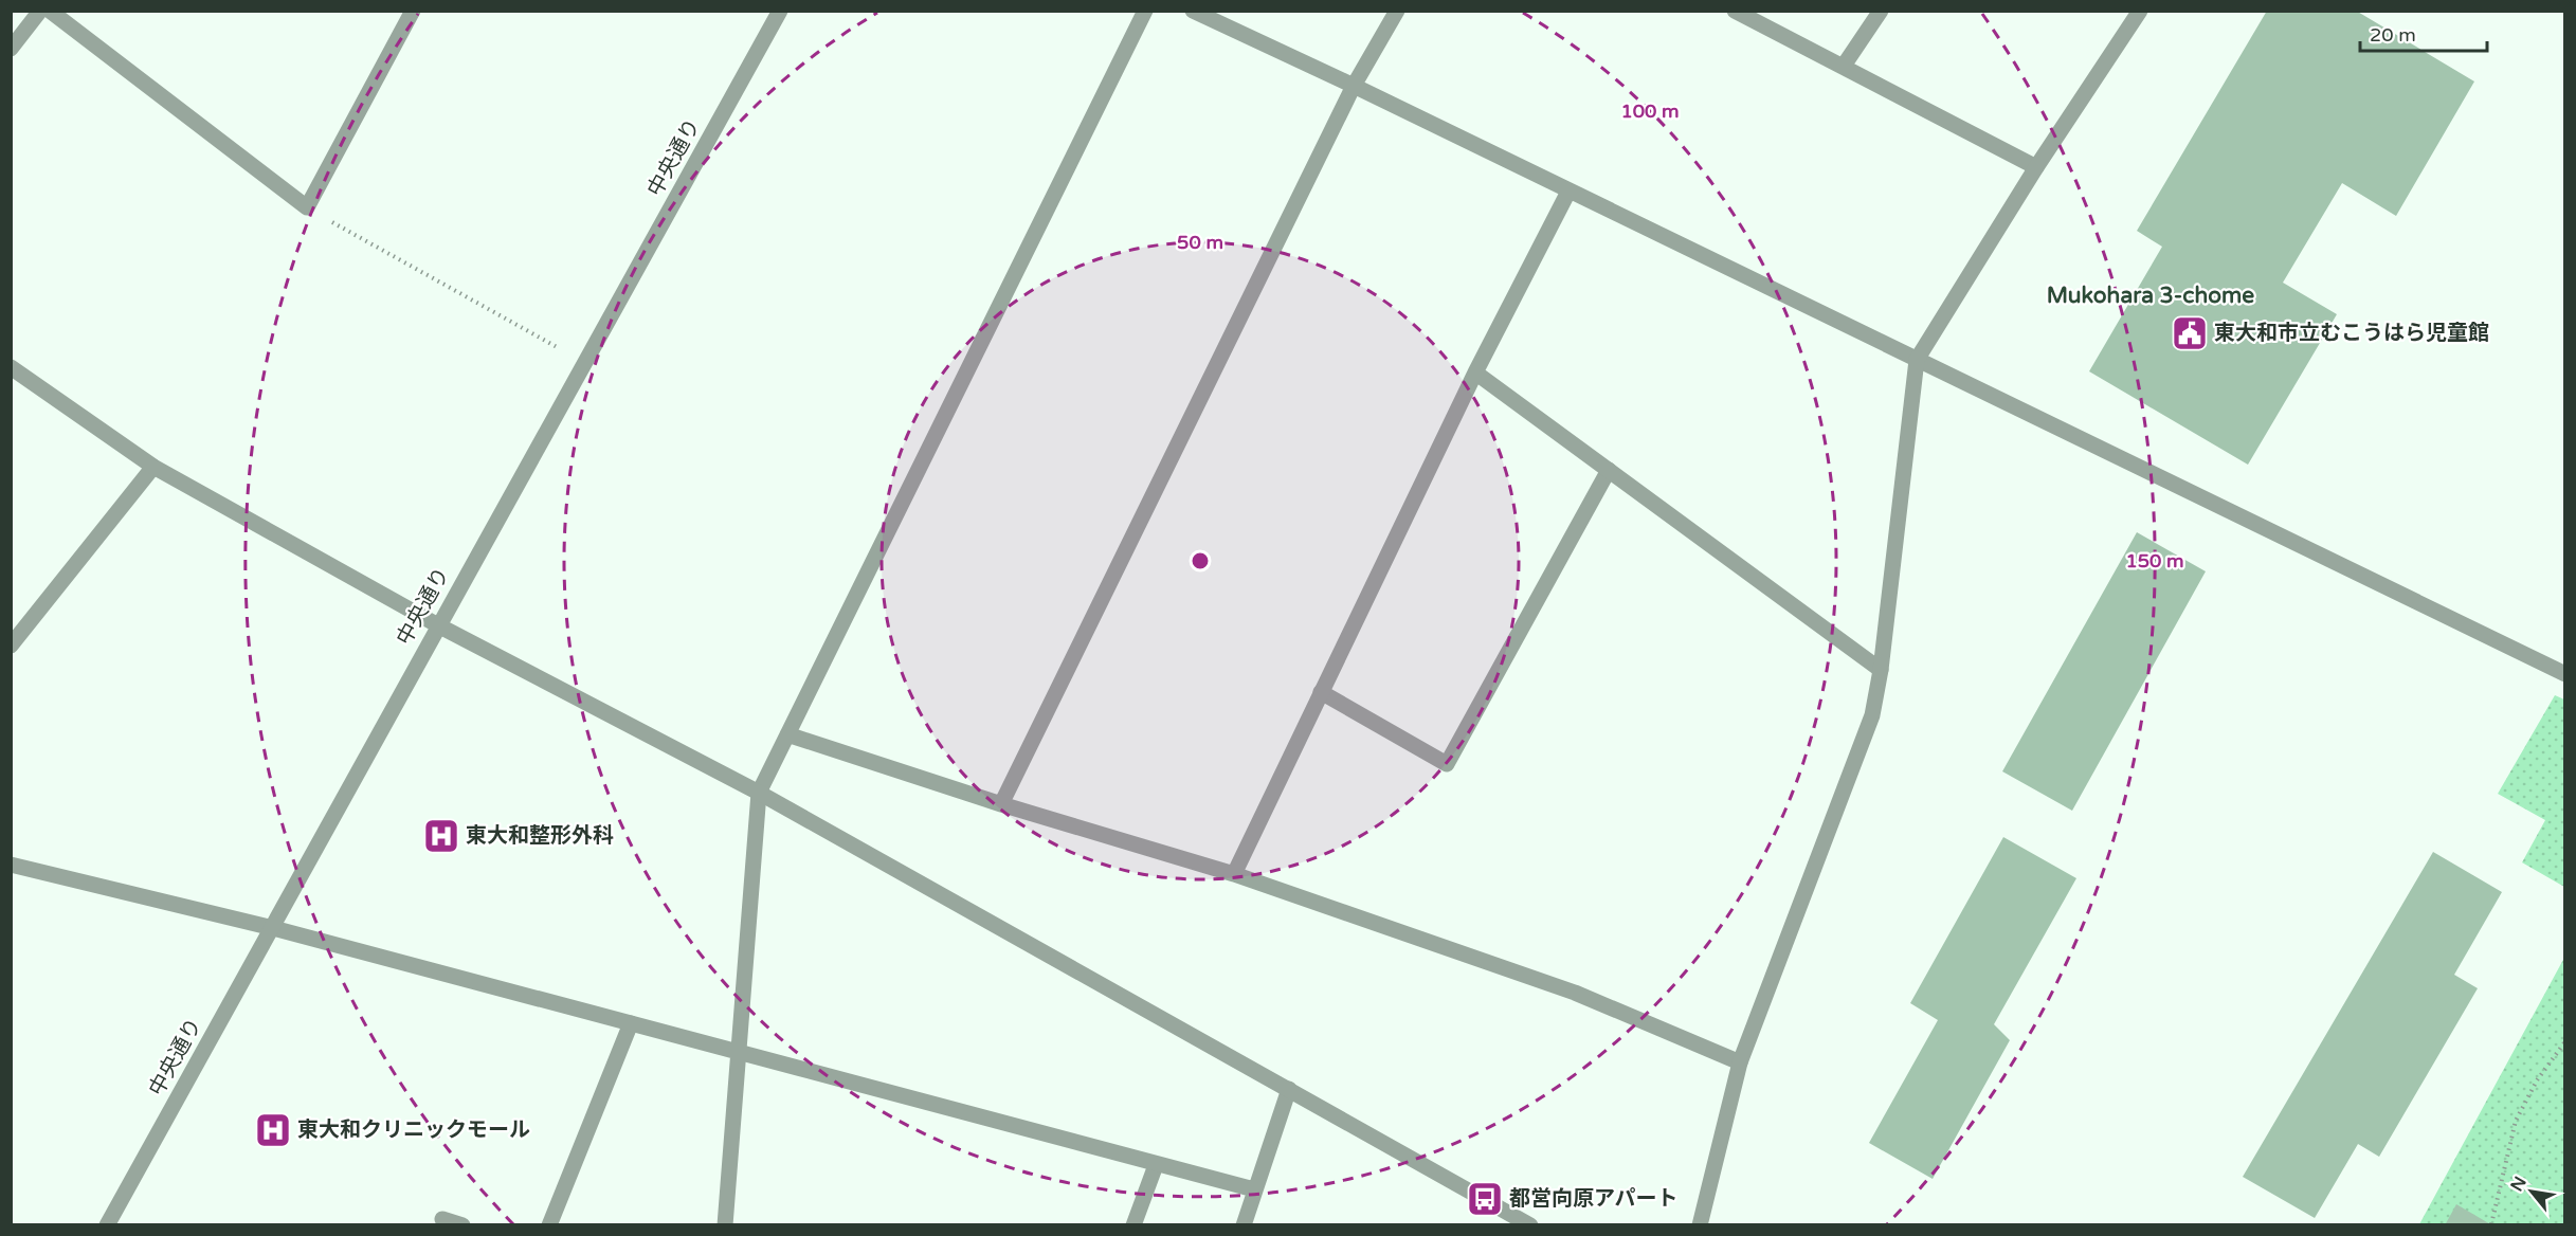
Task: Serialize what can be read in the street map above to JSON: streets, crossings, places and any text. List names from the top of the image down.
{
  "streets": {
    "street": ["中央通り"]
  },
  "districts": ["Mukohara 3-chome"],
  "places": {
    "public building": ["東大和市立むこうはら児童館"],
    "hospital": ["東大和整形外科", "東大和クリニックモール"],
    "bus stop": ["都営向原アパート"]
  },
  "scale_bar": "20 m",
  "north": "top left",
  "rings": ["100 m", "50 m", "150 m"]
}
